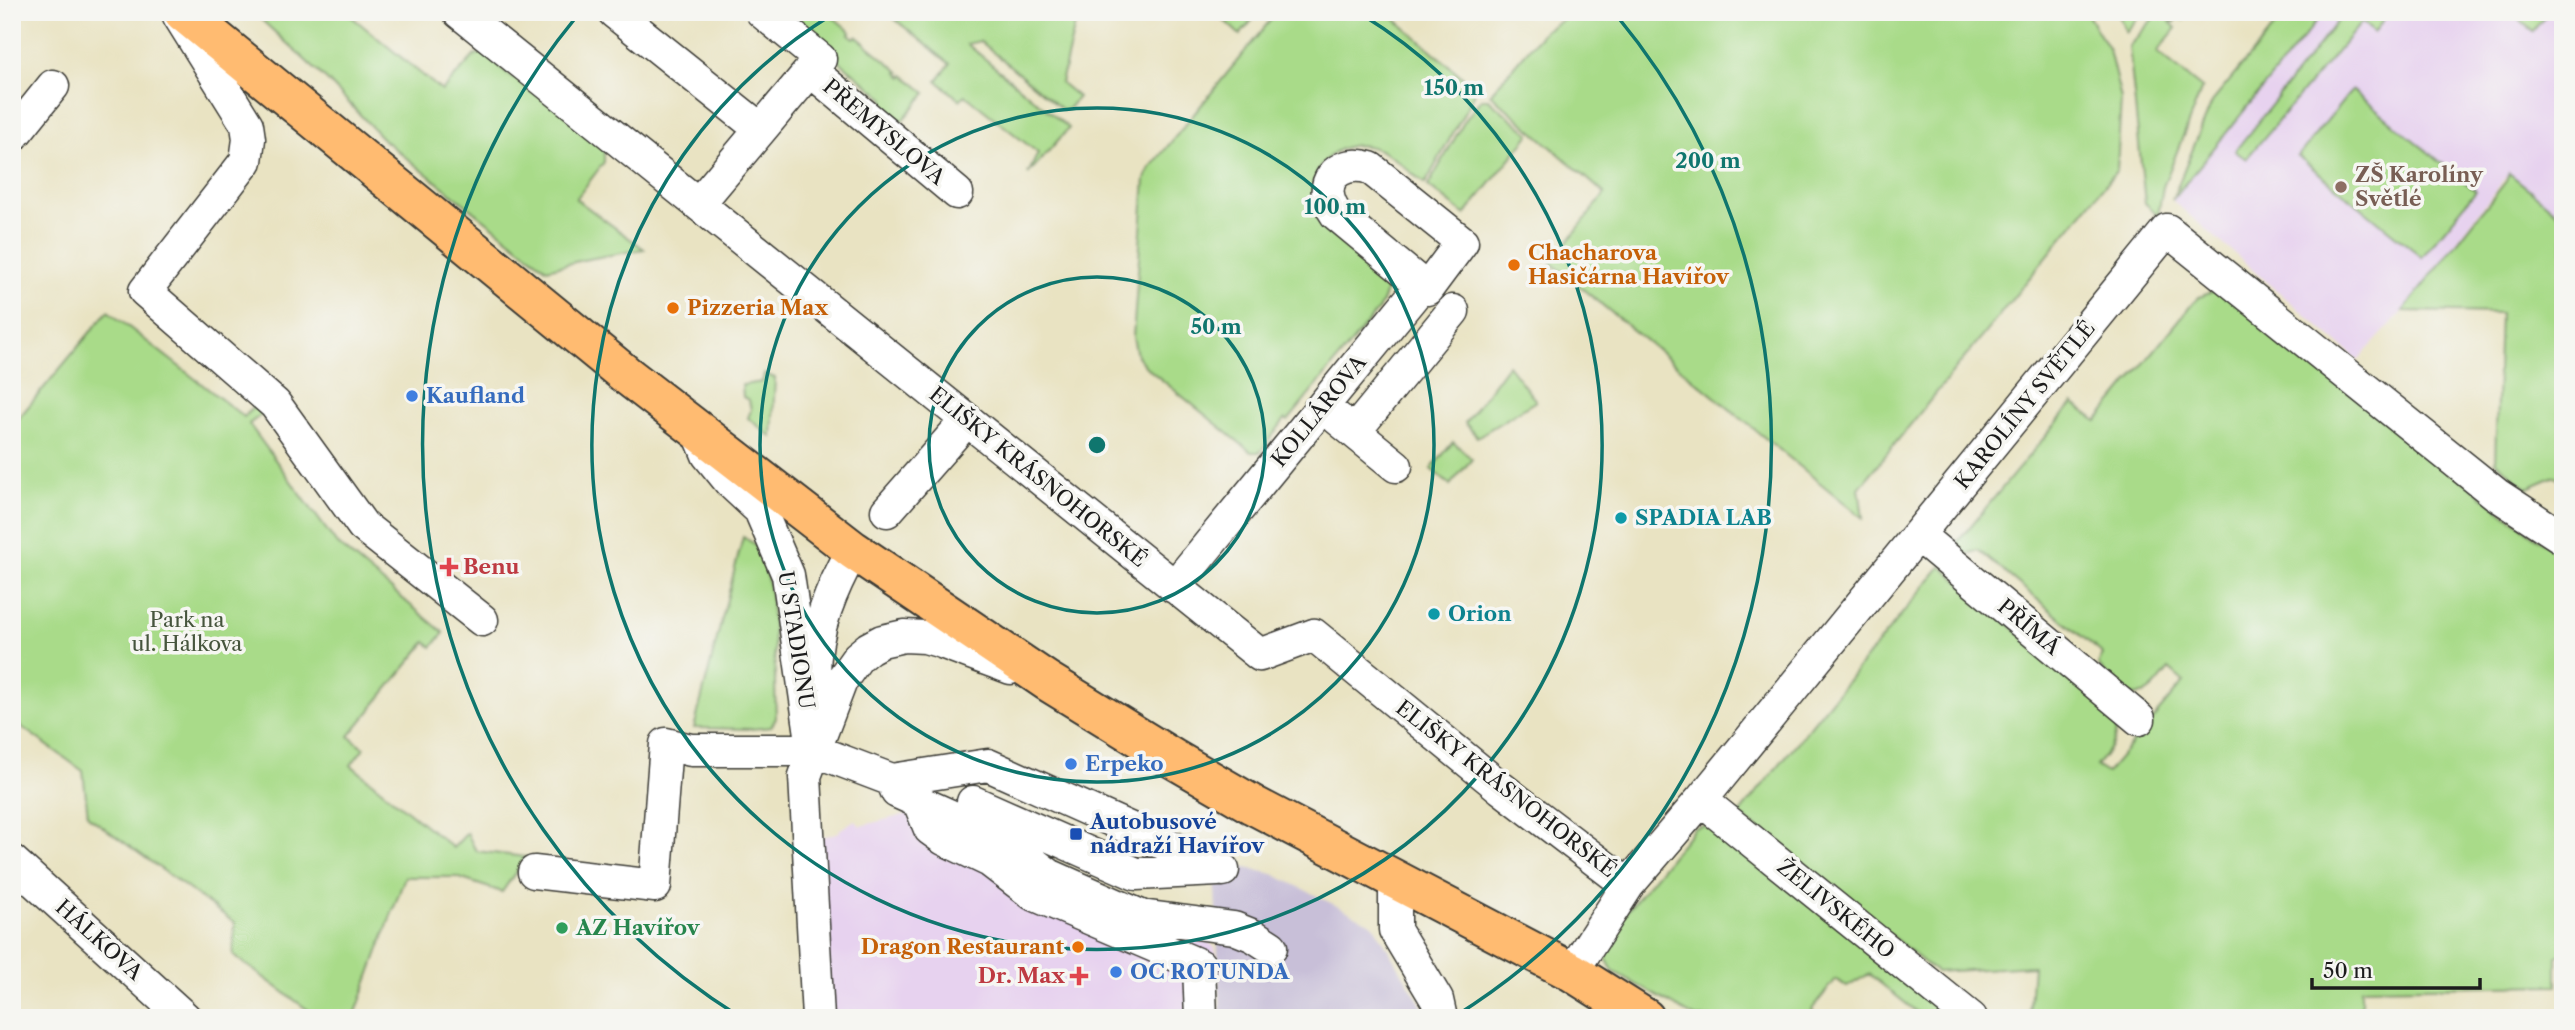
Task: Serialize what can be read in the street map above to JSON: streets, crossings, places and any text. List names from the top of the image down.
{
  "streets": {
    "street": [
      "PŘEMYSLOVA",
      "KAROLÍNY SVĚTLÉ",
      "KOLLÁROVA",
      "ELIŠKY KRÁSNOHORSKÉ",
      "PŘÍMÁ",
      "U STADIONU",
      "ŽELIVSKÉHO",
      "HÁLKOVA"
    ]
  },
  "crossings": [
    ["PŘEMYSLOVA", "ELIŠKY KRÁSNOHORSKÉ"],
    ["KAROLÍNY SVĚTLÉ", "ELIŠKY KRÁSNOHORSKÉ"],
    ["KAROLÍNY SVĚTLÉ", "PŘÍMÁ"],
    ["KAROLÍNY SVĚTLÉ", "ŽELIVSKÉHO"],
    ["KOLLÁROVA", "ELIŠKY KRÁSNOHORSKÉ"]
  ],
  "parks": ["Park na ul. Hálkova"],
  "places": {
    "other": [
      "ZŠ Karolíny Světlé",
      "Chacharova Hasičárna Havířov",
      "Pizzeria Max",
      "Kaufland",
      "SPADIA LAB",
      "Orion",
      "Erpeko",
      "AZ Havířov",
      "Dragon Restaurant",
      "OC ROTUNDA"
    ],
    "health": ["Benu", "Dr. Max"],
    "transit": ["Autobusové nádraží Havířov"]
  },
  "scale_bar": "50 m",
  "rings": [
    "150 m",
    "200 m",
    "100 m",
    "50 m"
  ]
}
